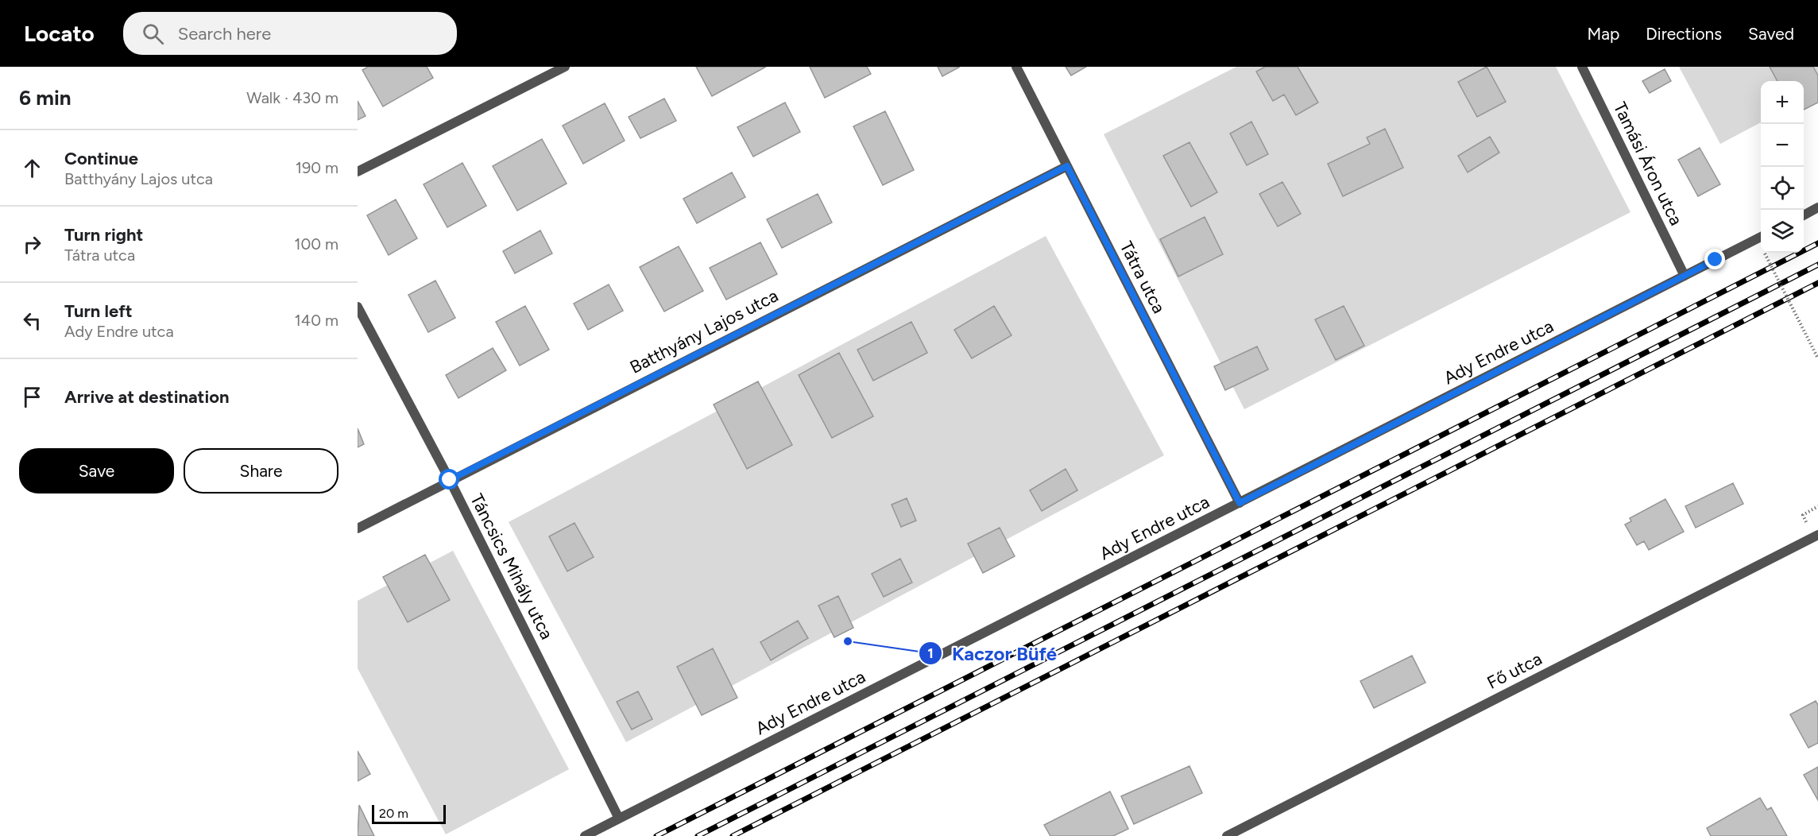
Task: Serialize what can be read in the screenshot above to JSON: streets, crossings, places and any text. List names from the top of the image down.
{
  "streets": {
    "street": [
      "Tamási Áron utca",
      "Tátra utca",
      "Batthyány Lajos utca",
      "Ady Endre utca",
      "Táncsics Mihály utca",
      "Fő utca"
    ]
  },
  "crossings": [
    ["Tamási Áron utca", "Ady Endre utca"],
    ["Tátra utca", "Batthyány Lajos utca"],
    ["Tátra utca", "Ady Endre utca"],
    ["Batthyány Lajos utca", "Táncsics Mihály utca"],
    ["Ady Endre utca", "Táncsics Mihály utca"]
  ],
  "places": ["Kaczor Büfé"],
  "scale_bar": "20 m",
  "page": {
    "header": "Locato",
    "search": "Search here",
    "nav": ["Map", "Directions", "Saved"],
    "heading": ["6 min", "Walk · 430 m"],
    "map_buttons": ["+", "−"],
    "list": [
      ["Continue", "Batthyány Lajos utca", "190 m"],
      ["Turn right", "Tátra utca", "100 m"],
      ["Turn left", "Ady Endre utca", "140 m"],
      "Arrive at destination"
    ],
    "buttons": ["Save", "Share"],
    "scale": "20 m"
  }
}
